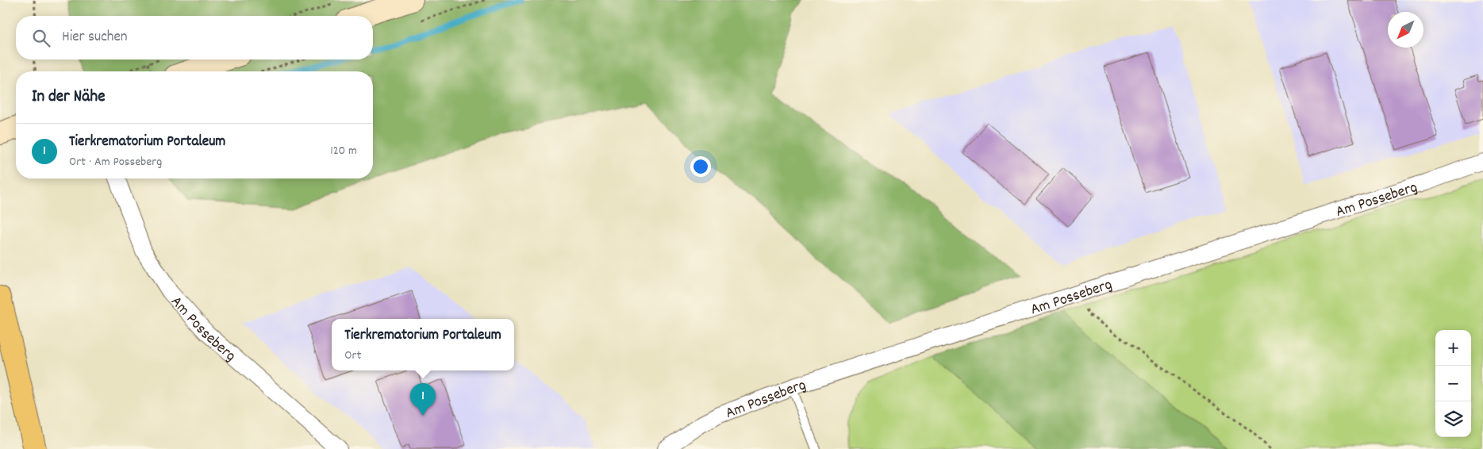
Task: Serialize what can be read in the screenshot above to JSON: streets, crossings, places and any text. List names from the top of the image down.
{
  "streets": {
    "street": ["Am Posseberg"]
  },
  "north": "bottom left",
  "page": {
    "search": "Hier suchen",
    "heading": "In der Nähe",
    "list": [
      {
        "mark": "1",
        "name": "Tierkrematorium Portaleum",
        "note": "Ort · Am Posseberg",
        "value": "120 m"
      }
    ],
    "popup": ["Tierkrematorium Portaleum", "Ort"],
    "map_buttons": ["+", "−"],
    "pins": "1"
  }
}
